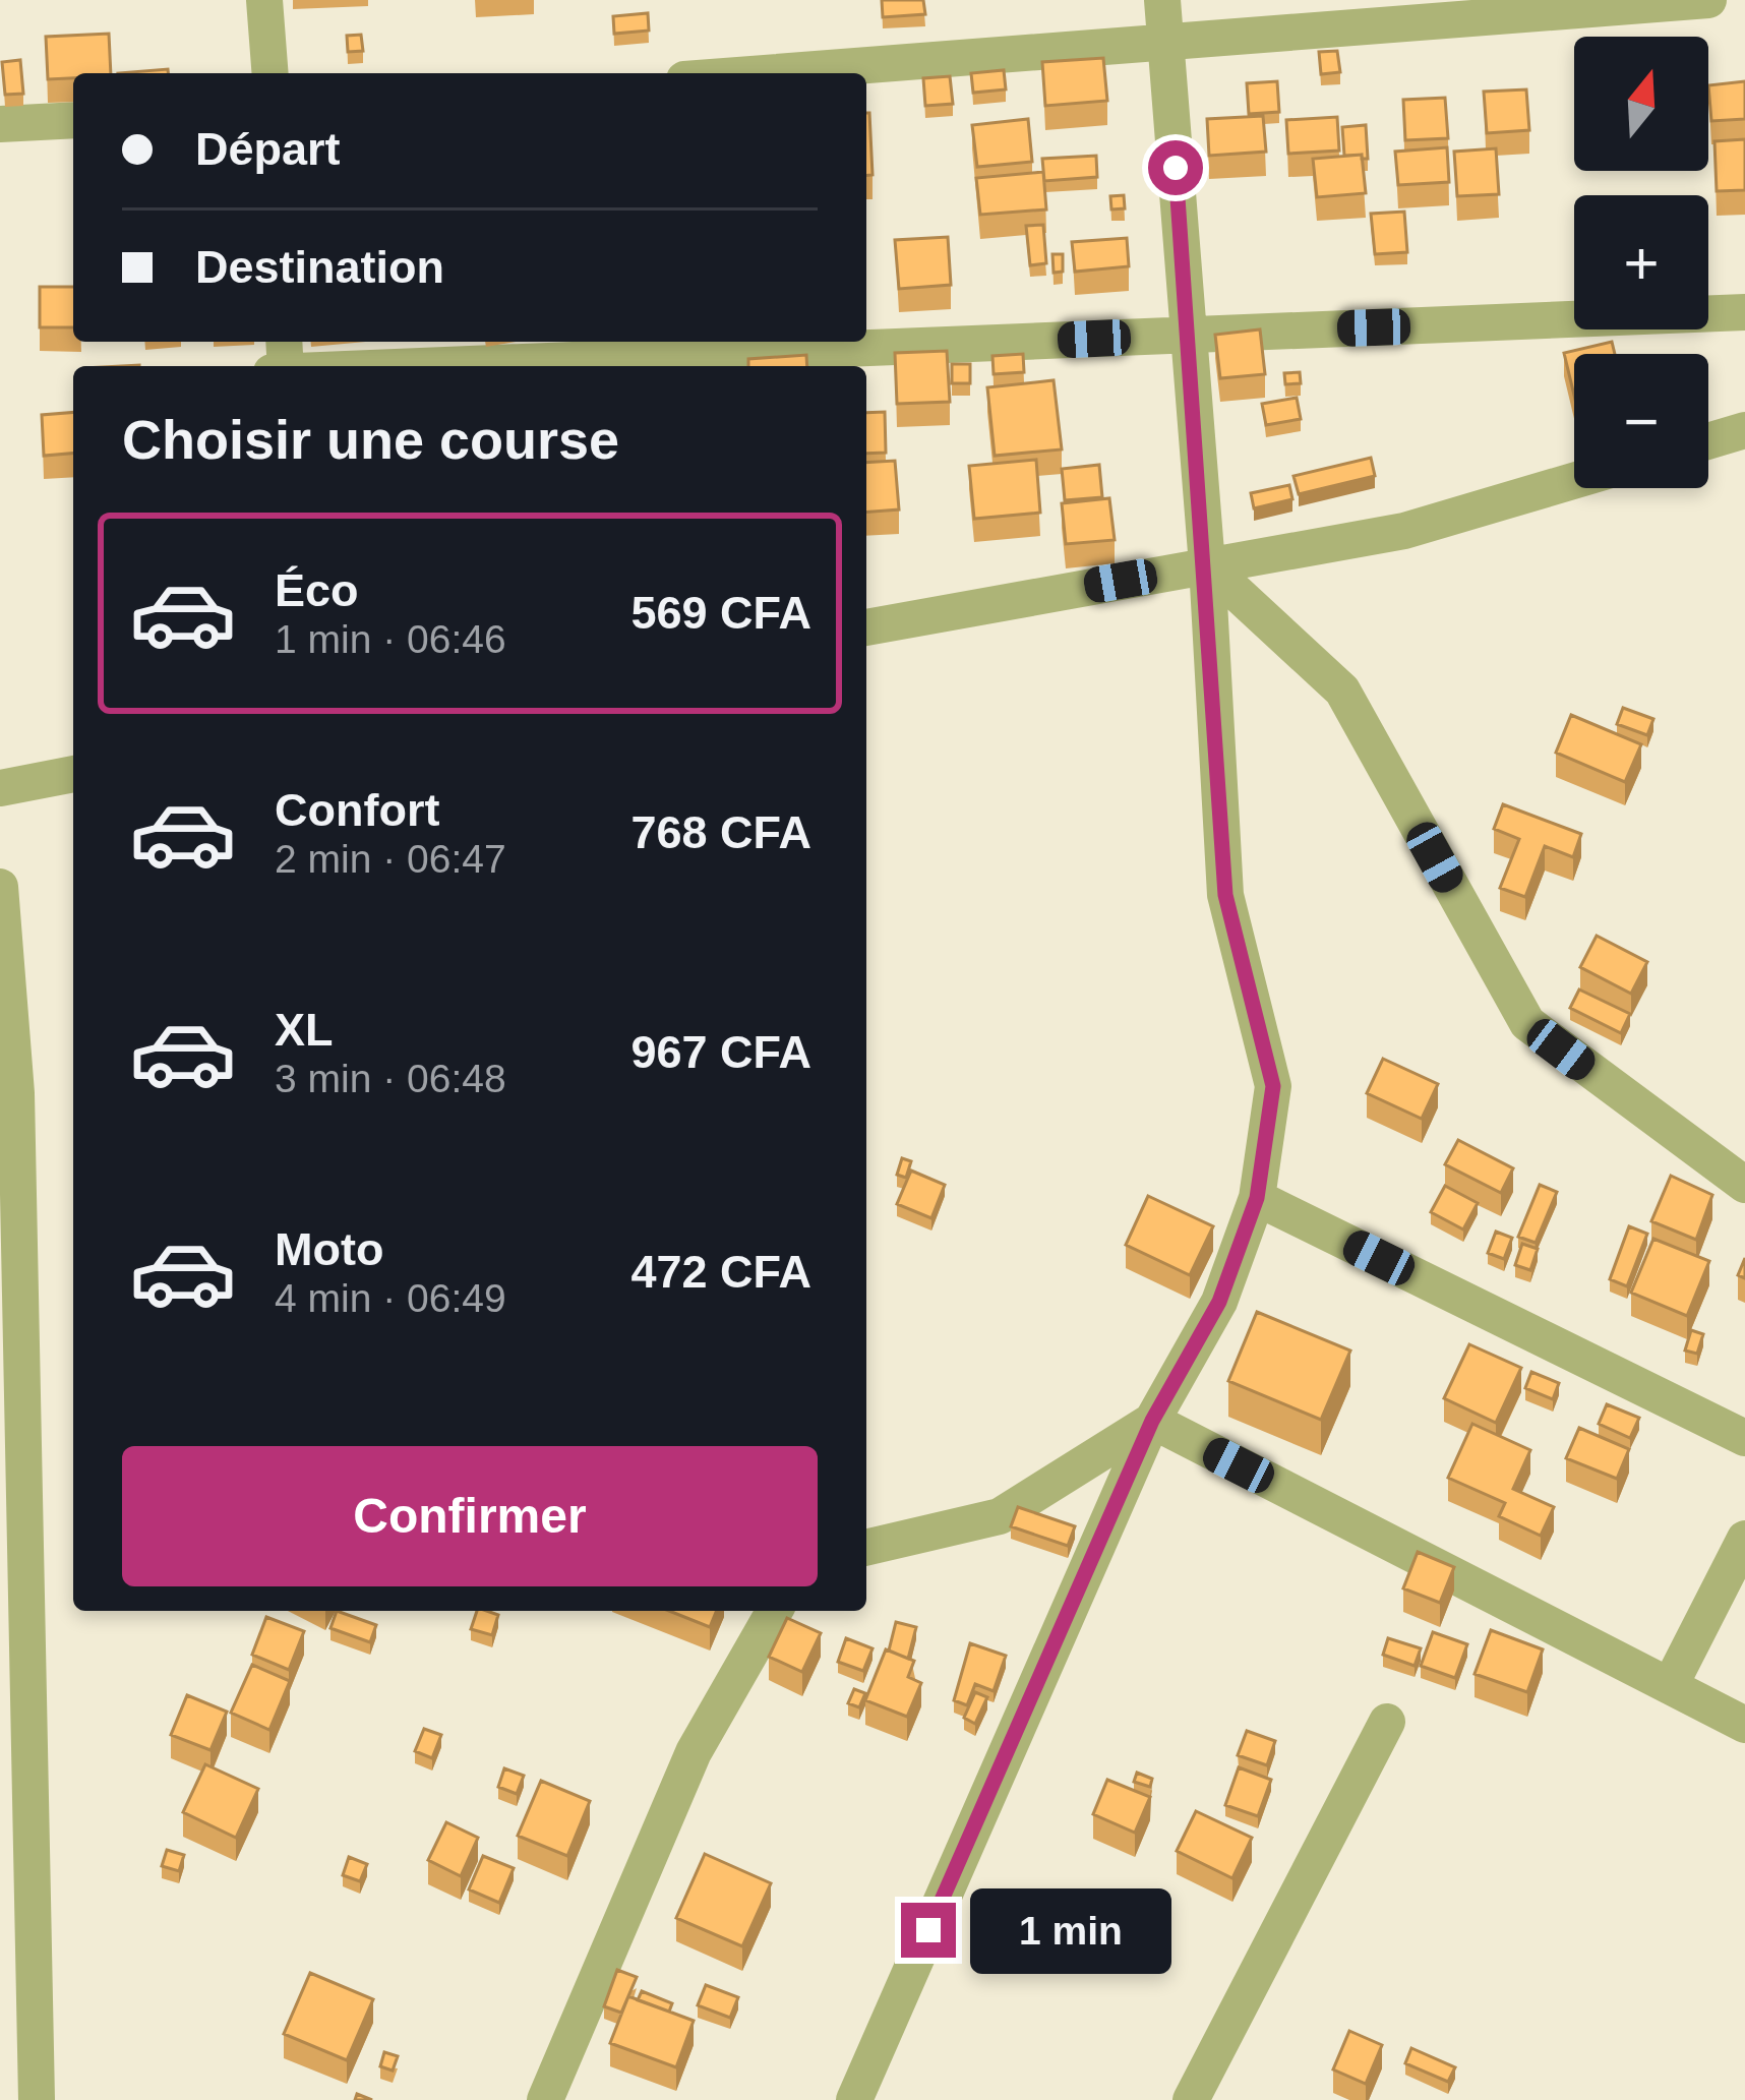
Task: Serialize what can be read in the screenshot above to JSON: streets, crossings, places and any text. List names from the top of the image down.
{
  "north": "top",
  "page": {
    "map_buttons": ["+", "−"],
    "banner": ["Départ", "Destination"],
    "heading": "Choisir une course",
    "list": [
      {
        "name": "Éco",
        "note": "1 min · 06:46",
        "value": "569 CFA"
      },
      {
        "name": "Confort",
        "note": "2 min · 06:47",
        "value": "768 CFA"
      },
      {
        "name": "XL",
        "note": "3 min · 06:48",
        "value": "967 CFA"
      },
      {
        "name": "Moto",
        "note": "4 min · 06:49",
        "value": "472 CFA"
      }
    ],
    "buttons": "Confirmer",
    "bubble": "1 min"
  }
}
